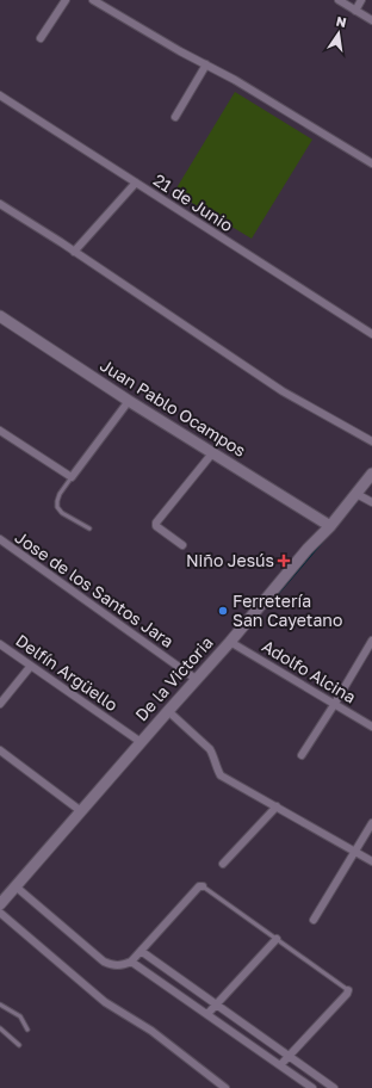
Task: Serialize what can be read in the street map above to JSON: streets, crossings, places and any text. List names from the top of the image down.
{
  "streets": {
    "main road": ["Juan Pablo Ocampos", "De la Victoria"],
    "street": [
      "21 de Junio",
      "Jose de los Santos Jara",
      "Adolfo Alcina",
      "Delfín Argüello"
    ]
  },
  "crossings": [
    ["Juan Pablo Ocampos", "De la Victoria"],
    ["Jose de los Santos Jara", "De la Victoria"],
    ["Adolfo Alcina", "De la Victoria"],
    ["Delfín Argüello", "De la Victoria"]
  ],
  "places": {
    "health": ["Niño Jesús"],
    "other": ["Ferretería San Cayetano"]
  },
  "north": "top"
}
